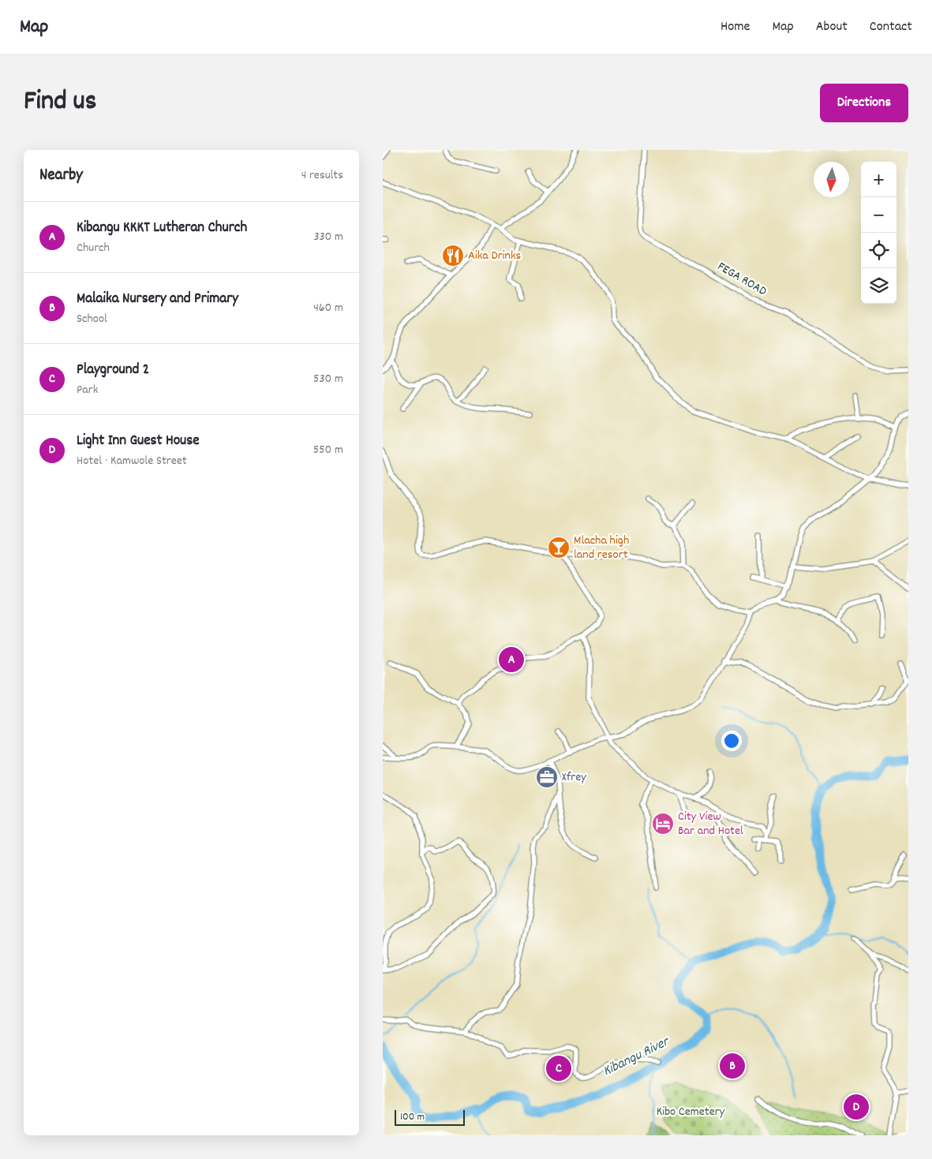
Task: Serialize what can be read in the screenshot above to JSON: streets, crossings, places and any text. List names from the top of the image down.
{
  "streets": {
    "street": ["FEGA ROAD"]
  },
  "water": ["Kibangu River"],
  "parks": ["Kibo Cemetery"],
  "places": {
    "restaurant": ["Aika Drinks"],
    "bar": ["Mlacha high land resort"],
    "office": ["Xfrey"],
    "hotel": ["City View Bar and Hotel"]
  },
  "scale_bar": "100 m",
  "north": "bottom",
  "page": {
    "header": "Map",
    "nav": [
      "Home",
      "Map",
      "About",
      "Contact"
    ],
    "title": "Find us",
    "buttons": "Directions",
    "heading": ["Nearby", "4 results"],
    "map_buttons": ["+", "−"],
    "list": [
      {
        "mark": "A",
        "name": "Kibangu KKKT Lutheran Church",
        "note": "Church",
        "value": "330 m"
      },
      {
        "mark": "B",
        "name": "Malaika Nursery and Primary",
        "note": "School",
        "value": "460 m"
      },
      {
        "mark": "C",
        "name": "Playground 2",
        "note": "Park",
        "value": "530 m"
      },
      {
        "mark": "D",
        "name": "Light Inn Guest House",
        "note": "Hotel · Kamwole Street",
        "value": "550 m"
      }
    ],
    "pins": [
      "A",
      "B",
      "C",
      "D"
    ],
    "scale": "100 m"
  }
}
